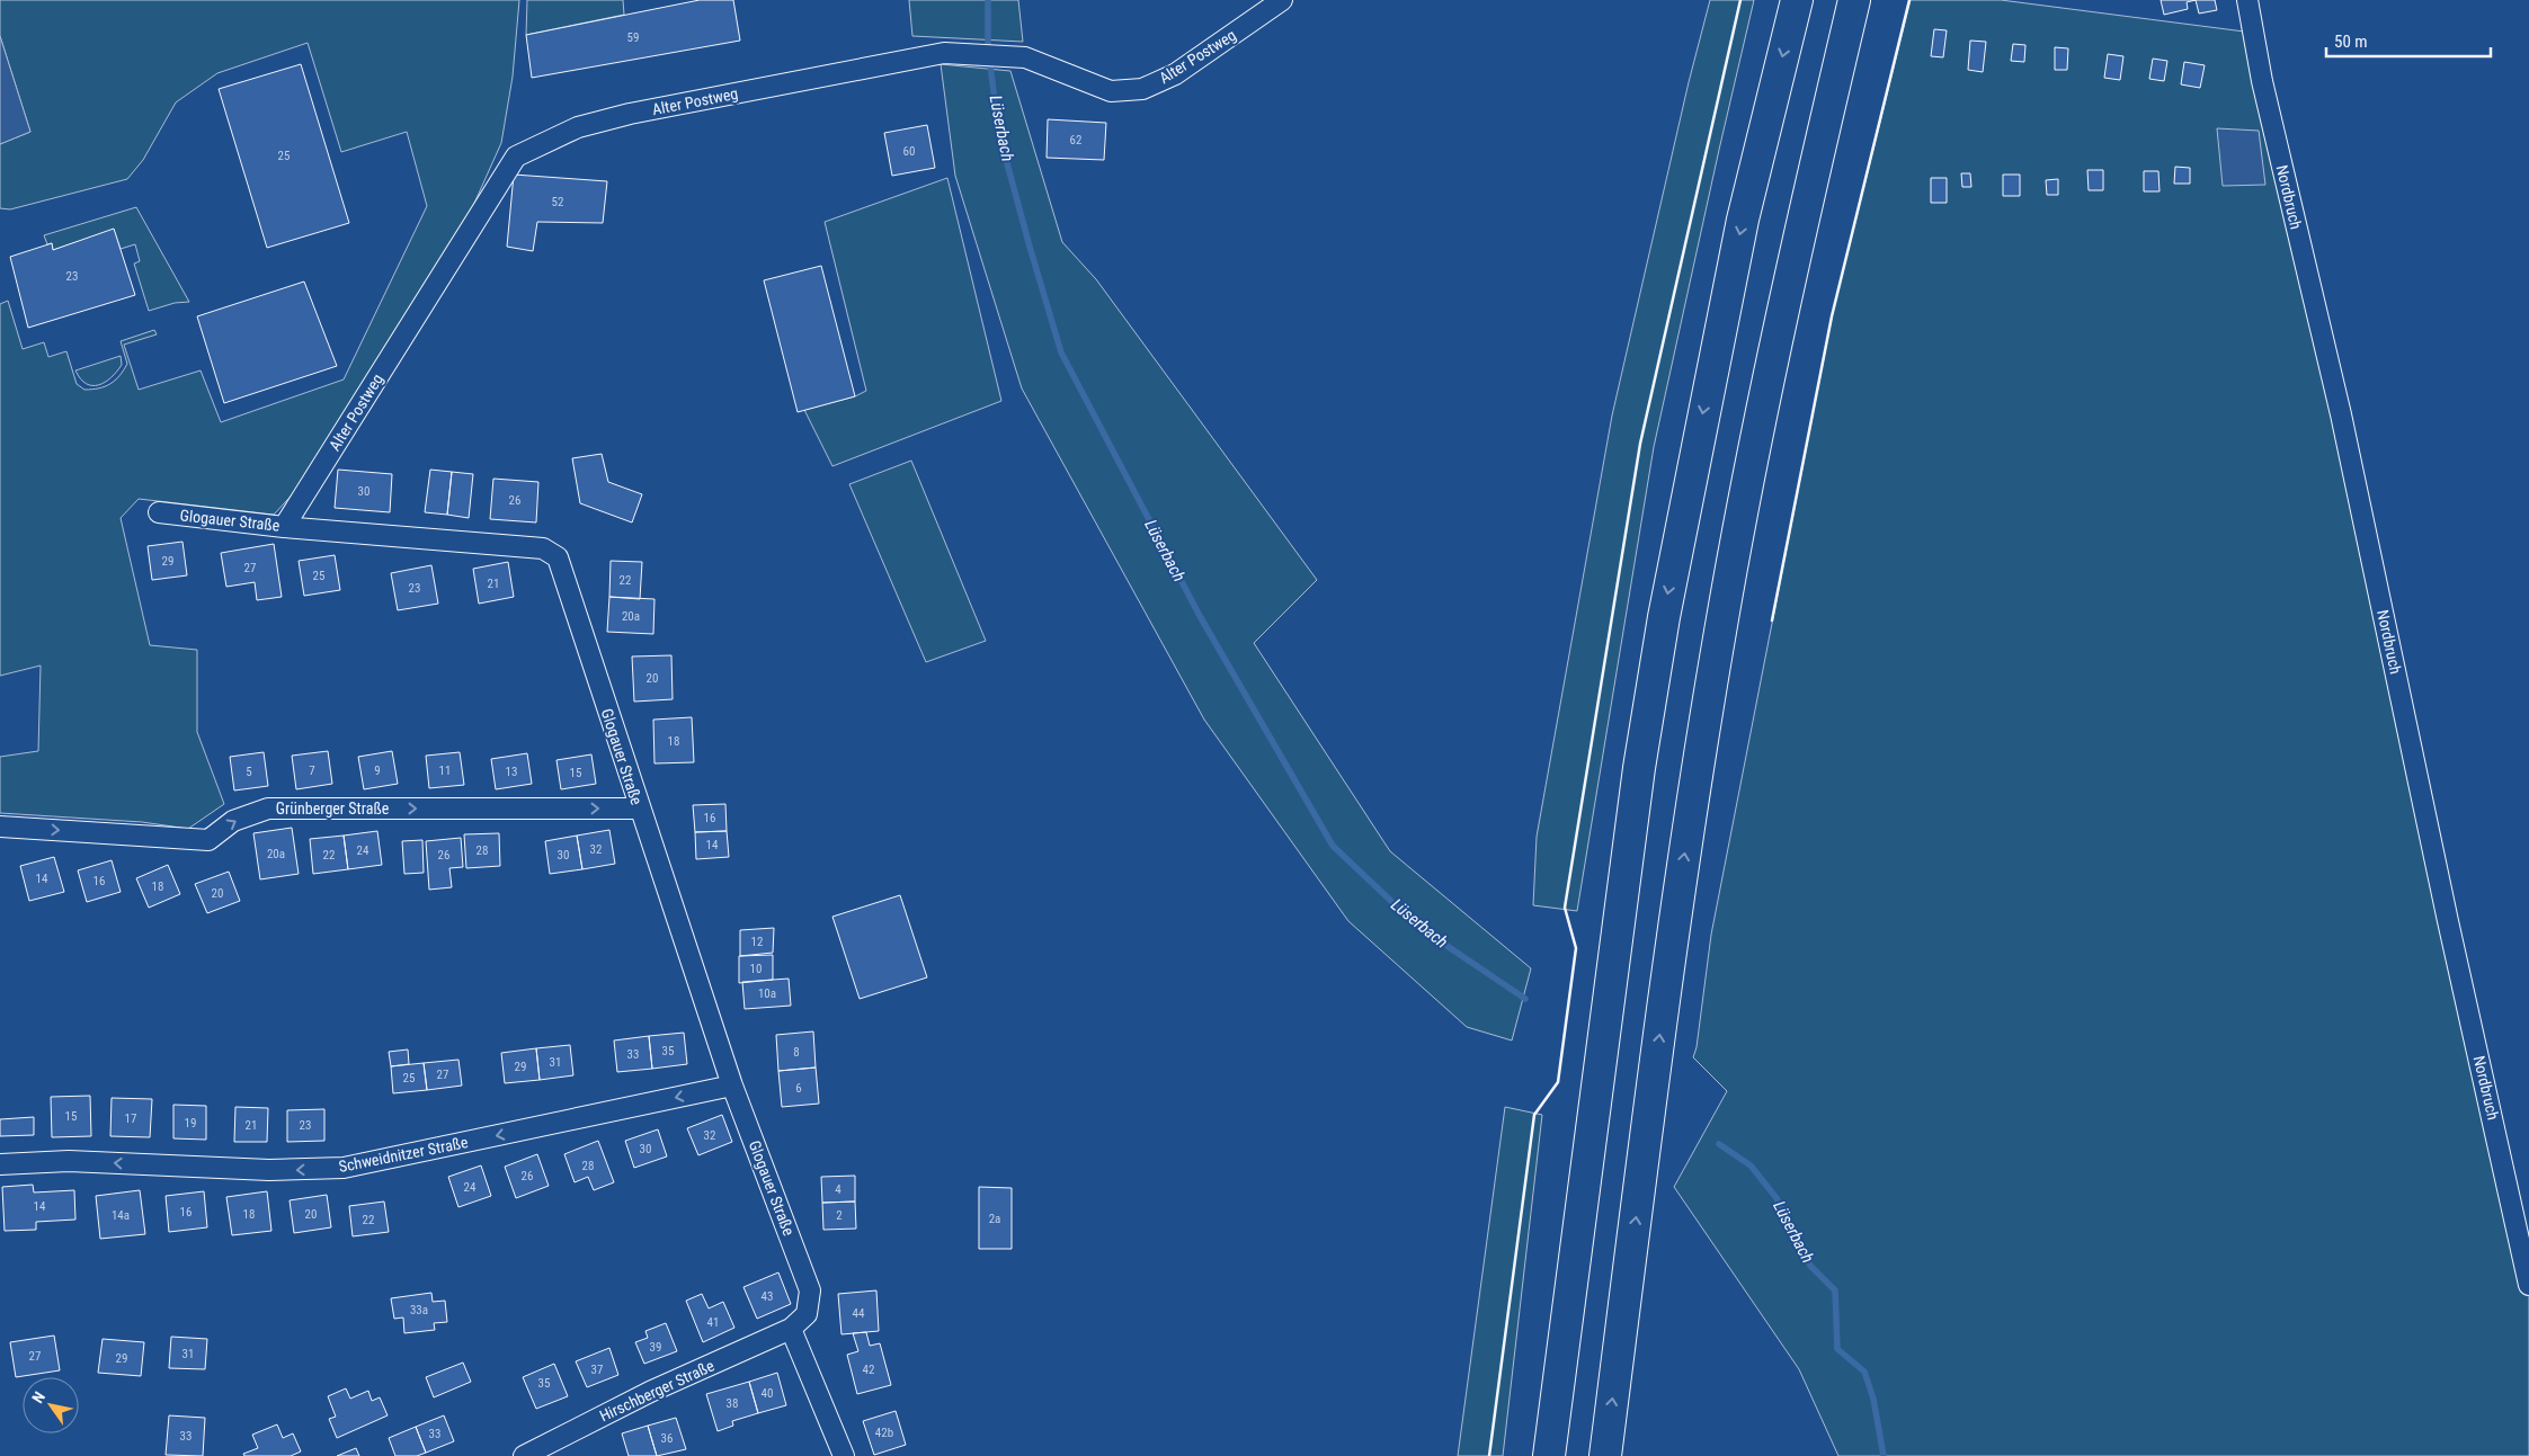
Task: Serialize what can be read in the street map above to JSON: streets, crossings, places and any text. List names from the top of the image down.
{
  "streets": {
    "street": [
      "Alter Postweg",
      "Nordbruch",
      "Glogauer Straße",
      "Grünberger Straße",
      "Schweidnitzer Straße",
      "Hirschberger Straße"
    ]
  },
  "crossings": [
    ["Alter Postweg", "Glogauer Straße"],
    ["Glogauer Straße", "Grünberger Straße"],
    ["Glogauer Straße", "Schweidnitzer Straße"],
    ["Glogauer Straße", "Hirschberger Straße"]
  ],
  "one_way": ["Grünberger Straße", "Schweidnitzer Straße"],
  "water": ["Lüserbach"],
  "house_numbers": [
    "59",
    "62",
    "60",
    "25",
    "52",
    "23",
    "30",
    "26",
    "29",
    "27",
    "25",
    "22",
    "21",
    "23",
    "20a",
    "20",
    "18",
    "7",
    "9",
    "11",
    "5",
    "13",
    "15",
    "16",
    "14",
    "32",
    "24",
    "28",
    "20a",
    "22",
    "26",
    "30",
    "14",
    "16",
    "18",
    "20",
    "12",
    "10",
    "10a",
    "35",
    "8",
    "33",
    "31",
    "29",
    "27",
    "25",
    "6",
    "15",
    "17",
    "19",
    "21",
    "23",
    "32",
    "30",
    "28",
    "26",
    "24",
    "4",
    "14",
    "16",
    "18",
    "20",
    "14a",
    "2",
    "2a",
    "22",
    "43",
    "33a",
    "44",
    "41",
    "39",
    "31",
    "27",
    "29",
    "37",
    "42",
    "35",
    "40",
    "38",
    "42b",
    "33",
    "33",
    "36"
  ],
  "scale_bar": "50 m",
  "north": "top left"
}
